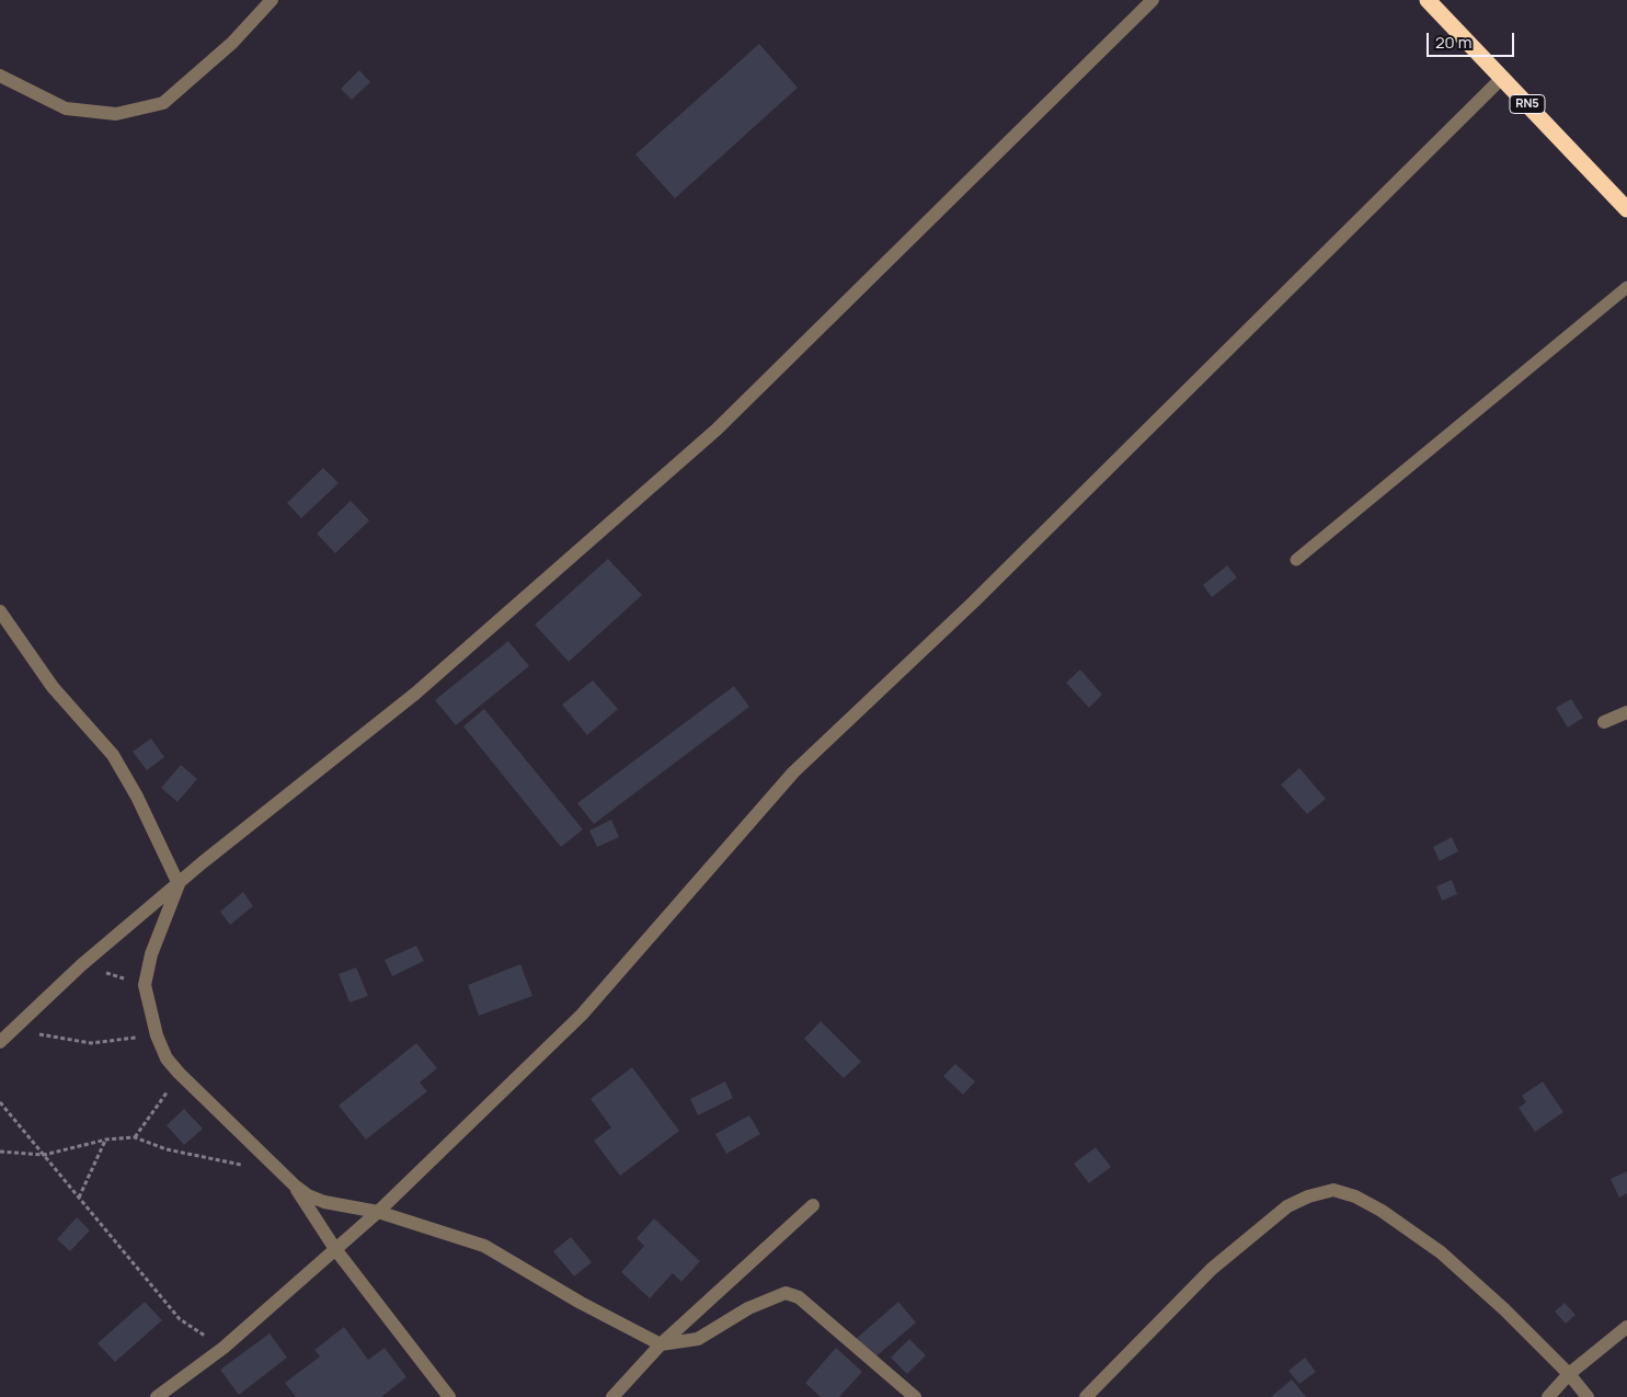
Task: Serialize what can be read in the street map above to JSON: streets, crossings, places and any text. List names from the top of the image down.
{
  "streets": {
    "highway": ["RN5"]
  },
  "scale_bar": "20 m"
}
